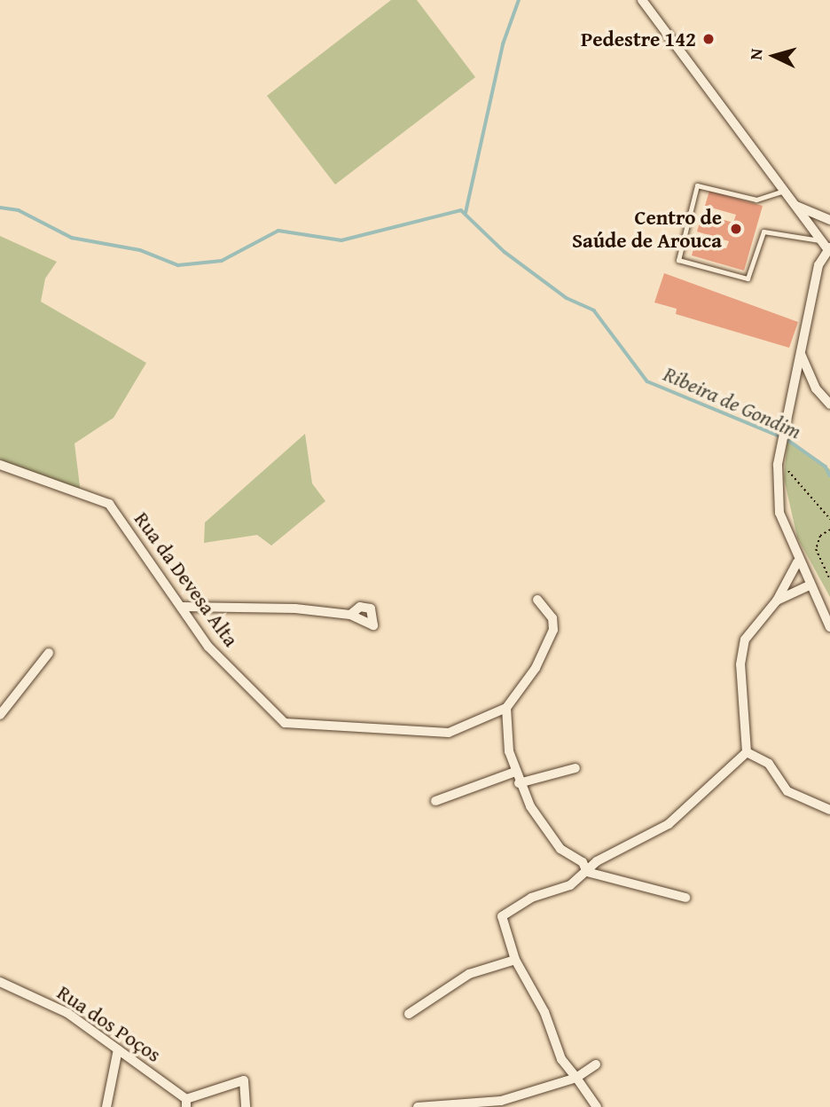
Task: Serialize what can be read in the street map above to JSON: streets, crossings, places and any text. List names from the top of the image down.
{
  "streets": {
    "street": ["Rua da Devesa Alta", "Rua dos Poços"]
  },
  "water": ["Ribeira de Gondim"],
  "places": ["Pedestre 142", "Centro de Saúde de Arouca"],
  "north": "left"
}
